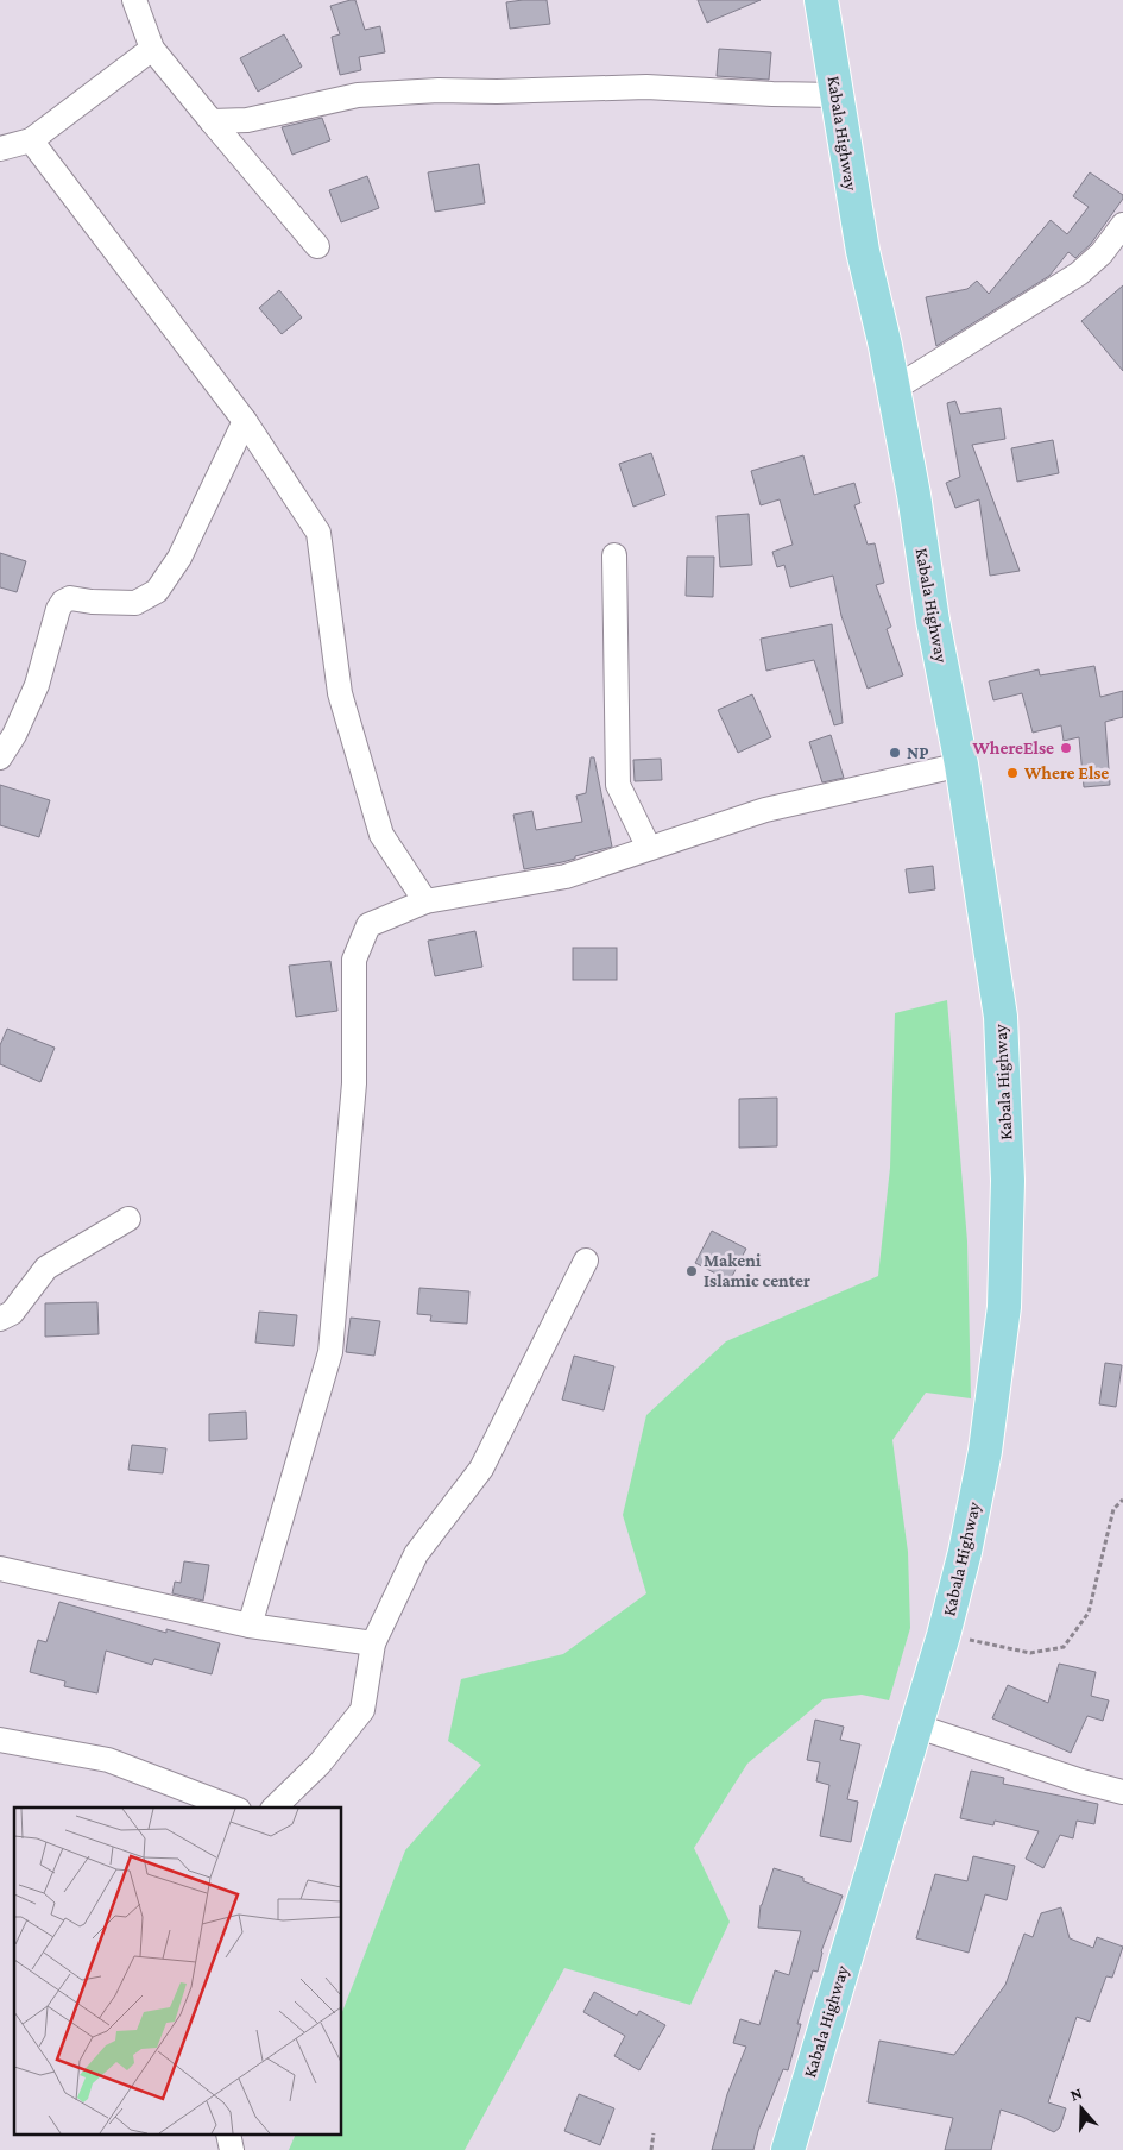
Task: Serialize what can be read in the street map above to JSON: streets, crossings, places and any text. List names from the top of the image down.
{
  "streets": {
    "main road": ["Kabala Highway"]
  },
  "places": [
    "WhereElse",
    "NP",
    "Where Else",
    "Makeni Islamic center"
  ],
  "north": "top"
}
